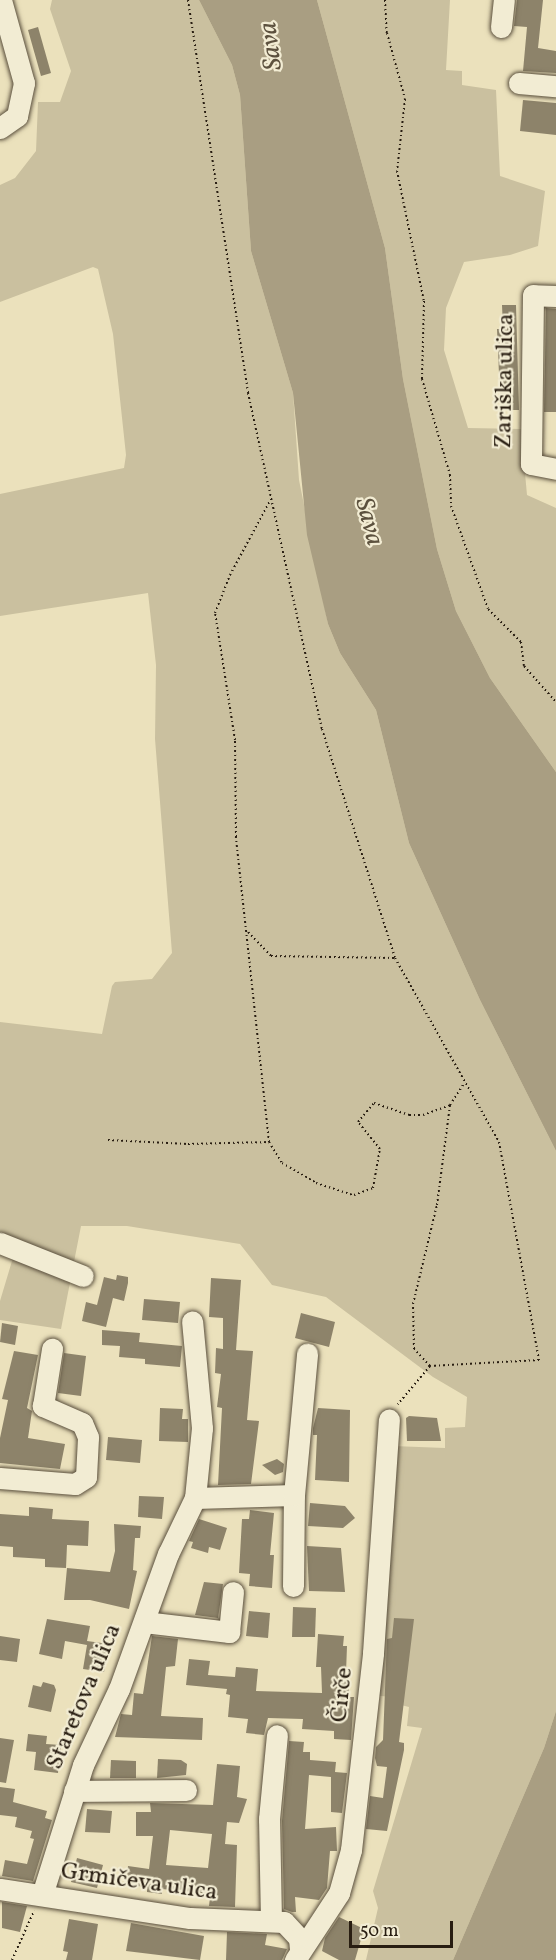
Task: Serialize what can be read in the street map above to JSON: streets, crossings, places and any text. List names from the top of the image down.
{
  "streets": {
    "street": [
      "Zariška ulica",
      "Čirče",
      "Staretova ulica",
      "Grmičeva ulica"
    ]
  },
  "crossings": [
    ["Čirče", "Grmičeva ulica"],
    ["Staretova ulica", "Grmičeva ulica"]
  ],
  "water": ["Sava"],
  "scale_bar": "50 m"
}
